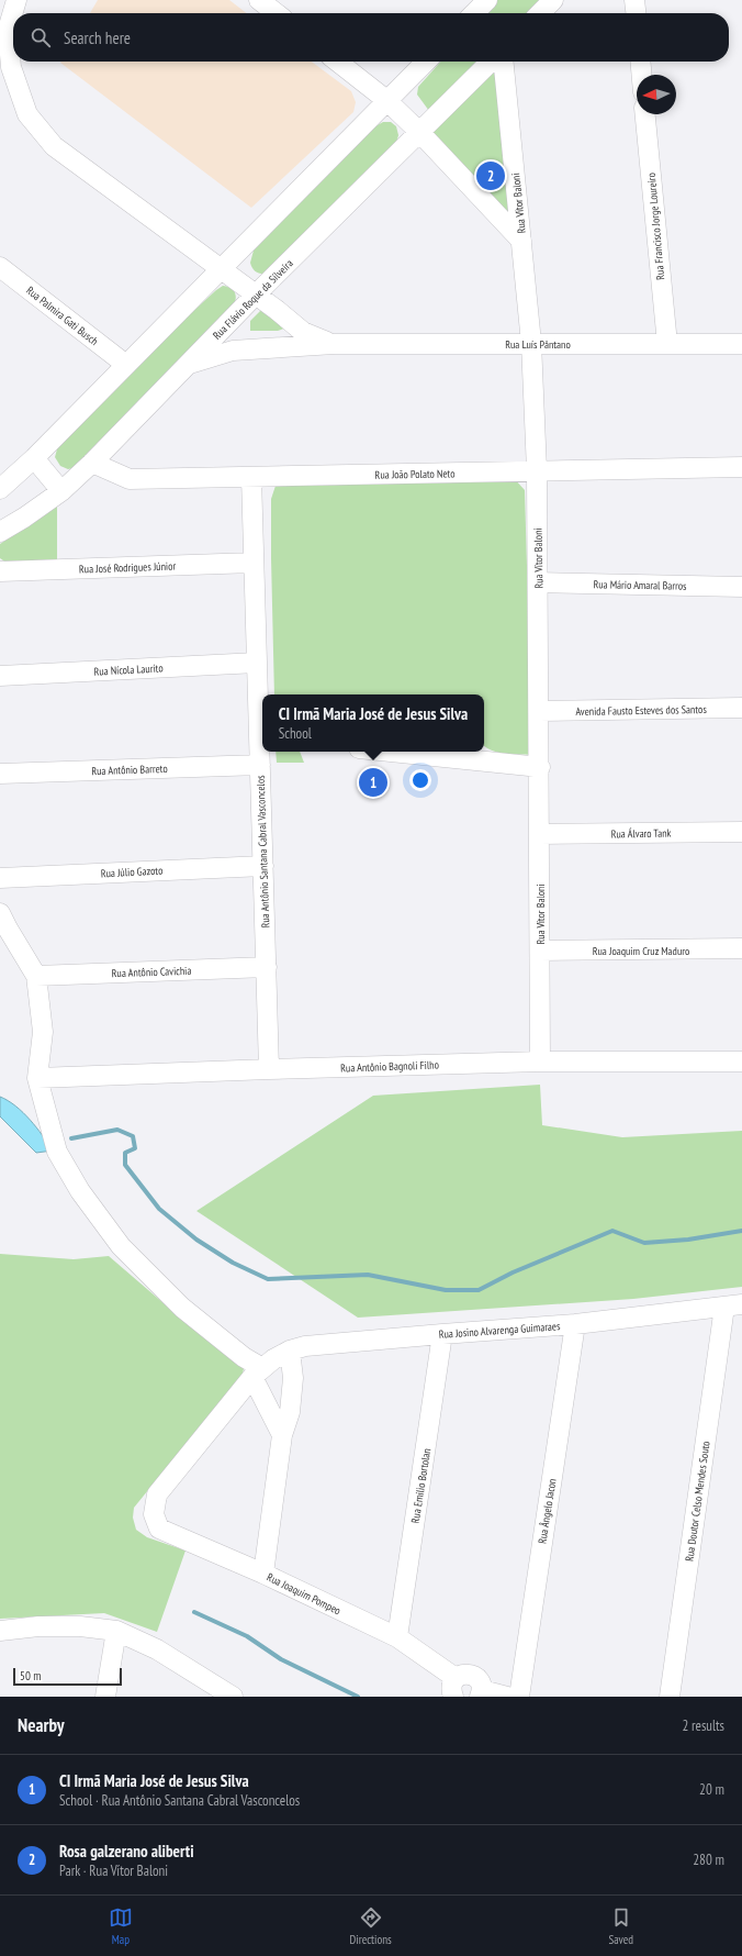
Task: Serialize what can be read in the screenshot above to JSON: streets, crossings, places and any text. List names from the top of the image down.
{
  "streets": {
    "street": [
      "Rua Vítor Baloni",
      "Rua Francisco Jorge Loureiro",
      "Rua Flávio Roque da Silveira",
      "Rua Palmira Gati Busch",
      "Rua Luís Pântano",
      "Rua João Polato Neto",
      "Rua José Rodrigues Júnior",
      "Rua Mário Amaral Barros",
      "Rua Nícola Laurito",
      "Avenida Fausto Esteves dos Santos",
      "Rua Antônio Barreto",
      "Rua Álvaro Tank",
      "Rua Antônio Santana Cabral Vasconcelos",
      "Rua Júlio Gazoto",
      "Rua Joaquim Cruz Maduro",
      "Rua Antônio Cavichia",
      "Rua Antônio Bagnoli Filho",
      "Rua Josino Alvarenga Guimaraes",
      "Rua Emílio Bortolan",
      "Rua Doutor Celso Mendes Souto",
      "Rua Ângelo Jacon",
      "Rua Joaquim Pompeo"
    ]
  },
  "crossings": [
    ["Rua Vítor Baloni", "Rua Luís Pântano"],
    ["Rua Vítor Baloni", "Rua João Polato Neto"],
    ["Rua Vítor Baloni", "Rua Mário Amaral Barros"],
    ["Rua Vítor Baloni", "Avenida Fausto Esteves dos Santos"],
    ["Rua Vítor Baloni", "Rua Álvaro Tank"],
    ["Rua Vítor Baloni", "Rua Joaquim Cruz Maduro"],
    ["Rua Vítor Baloni", "Rua Antônio Bagnoli Filho"],
    ["Rua Francisco Jorge Loureiro", "Rua Luís Pântano"],
    ["Rua Flávio Roque da Silveira", "Rua Luís Pântano"],
    ["Rua Flávio Roque da Silveira", "Rua João Polato Neto"],
    ["Rua João Polato Neto", "Rua Antônio Santana Cabral Vasconcelos"],
    ["Rua José Rodrigues Júnior", "Rua Antônio Santana Cabral Vasconcelos"],
    ["Rua Nícola Laurito", "Rua Antônio Santana Cabral Vasconcelos"],
    ["Rua Antônio Barreto", "Rua Antônio Santana Cabral Vasconcelos"],
    ["Rua Antônio Santana Cabral Vasconcelos", "Rua Júlio Gazoto"],
    ["Rua Antônio Santana Cabral Vasconcelos", "Rua Antônio Cavichia"],
    ["Rua Antônio Santana Cabral Vasconcelos", "Rua Antônio Bagnoli Filho"],
    ["Rua Josino Alvarenga Guimaraes", "Rua Emílio Bortolan"],
    ["Rua Josino Alvarenga Guimaraes", "Rua Doutor Celso Mendes Souto"],
    ["Rua Josino Alvarenga Guimaraes", "Rua Ângelo Jacon"],
    ["Rua Josino Alvarenga Guimaraes", "Rua Joaquim Pompeo"],
    ["Rua Emílio Bortolan", "Rua Joaquim Pompeo"]
  ],
  "scale_bar": "50 m",
  "north": "left",
  "page": {
    "search": "Search here",
    "pins": ["2", "1"],
    "popup": ["CI Irmã Maria José de Jesus Silva", "School"],
    "scale": "50 m",
    "heading": ["Nearby", "2 results"],
    "list": [
      {
        "mark": "1",
        "name": "CI Irmã Maria José de Jesus Silva",
        "note": "School · Rua Antônio Santana Cabral Vasconcelos",
        "value": "20 m"
      },
      {
        "mark": "2",
        "name": "Rosa galzerano aliberti",
        "note": "Park · Rua Vítor Baloni",
        "value": "280 m"
      }
    ],
    "nav": ["Map", "Directions", "Saved"]
  }
}
